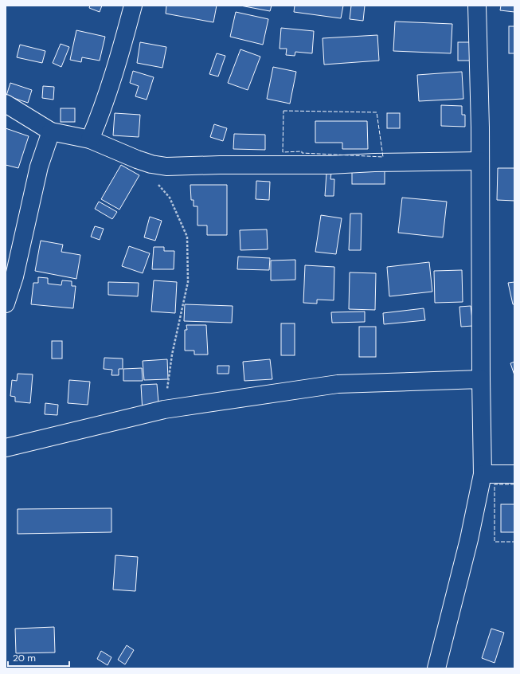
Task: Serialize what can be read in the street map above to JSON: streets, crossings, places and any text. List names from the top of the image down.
{
  "scale_bar": "20 m"
}
